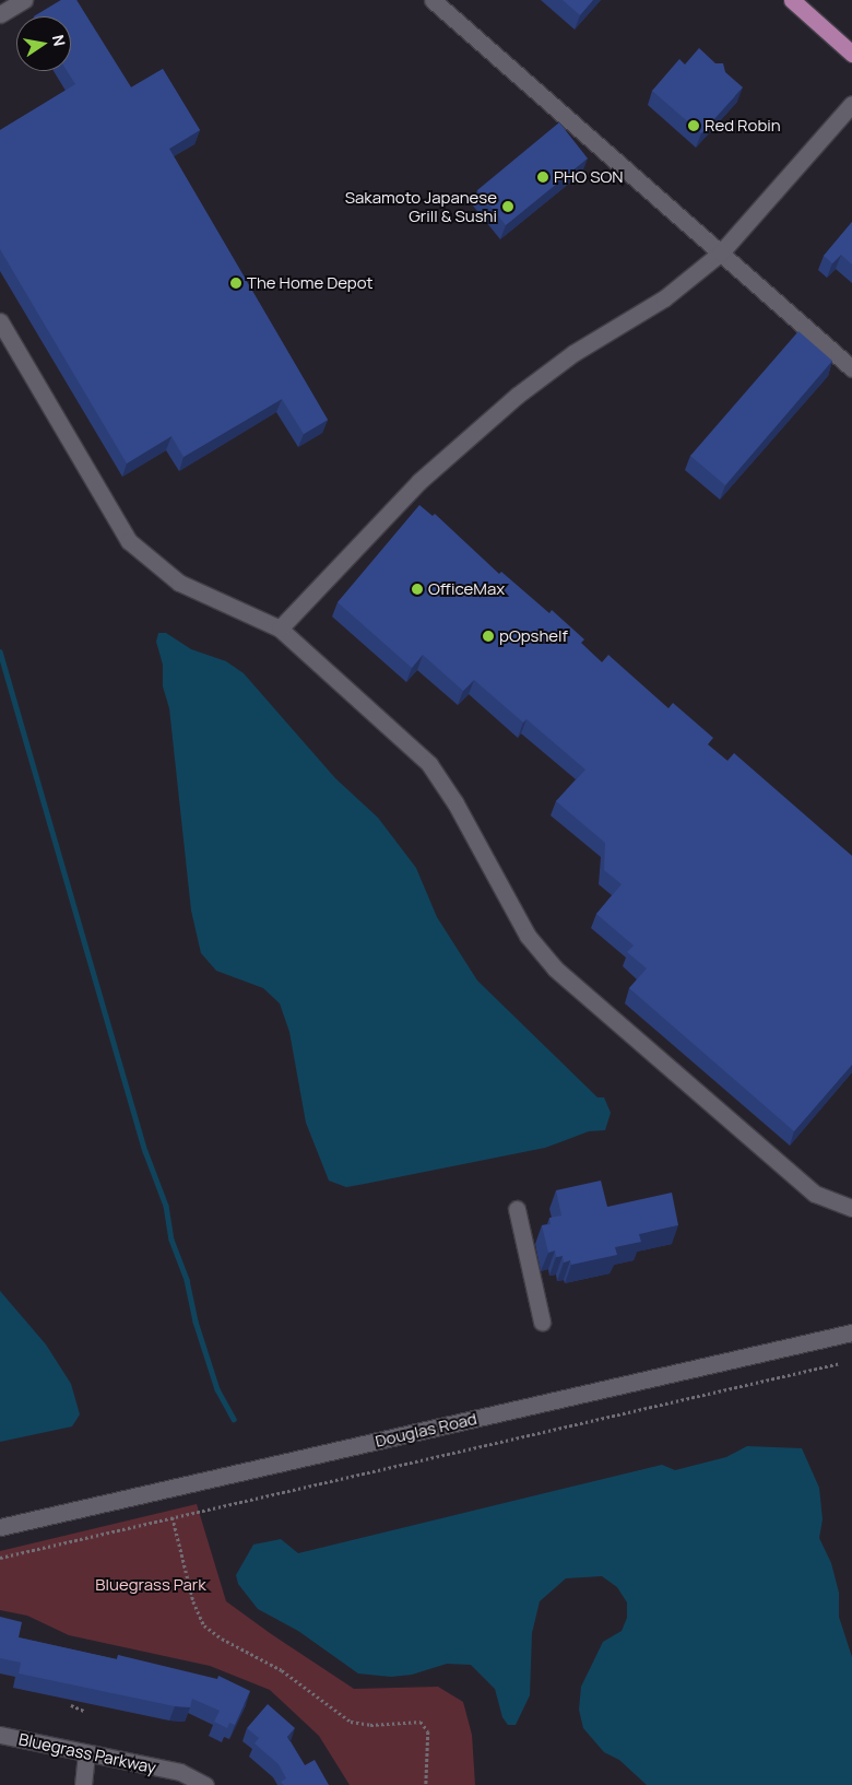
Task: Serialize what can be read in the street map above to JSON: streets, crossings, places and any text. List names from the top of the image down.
{
  "streets": {
    "street": ["Douglas Road", "Bluegrass Parkway"]
  },
  "parks": ["Bluegrass Park"],
  "places": [
    "Red Robin",
    "PHO SON",
    "Sakamoto Japanese Grill & Sushi",
    "The Home Depot",
    "OfficeMax",
    "pOpshelf"
  ],
  "north": "right"
}
